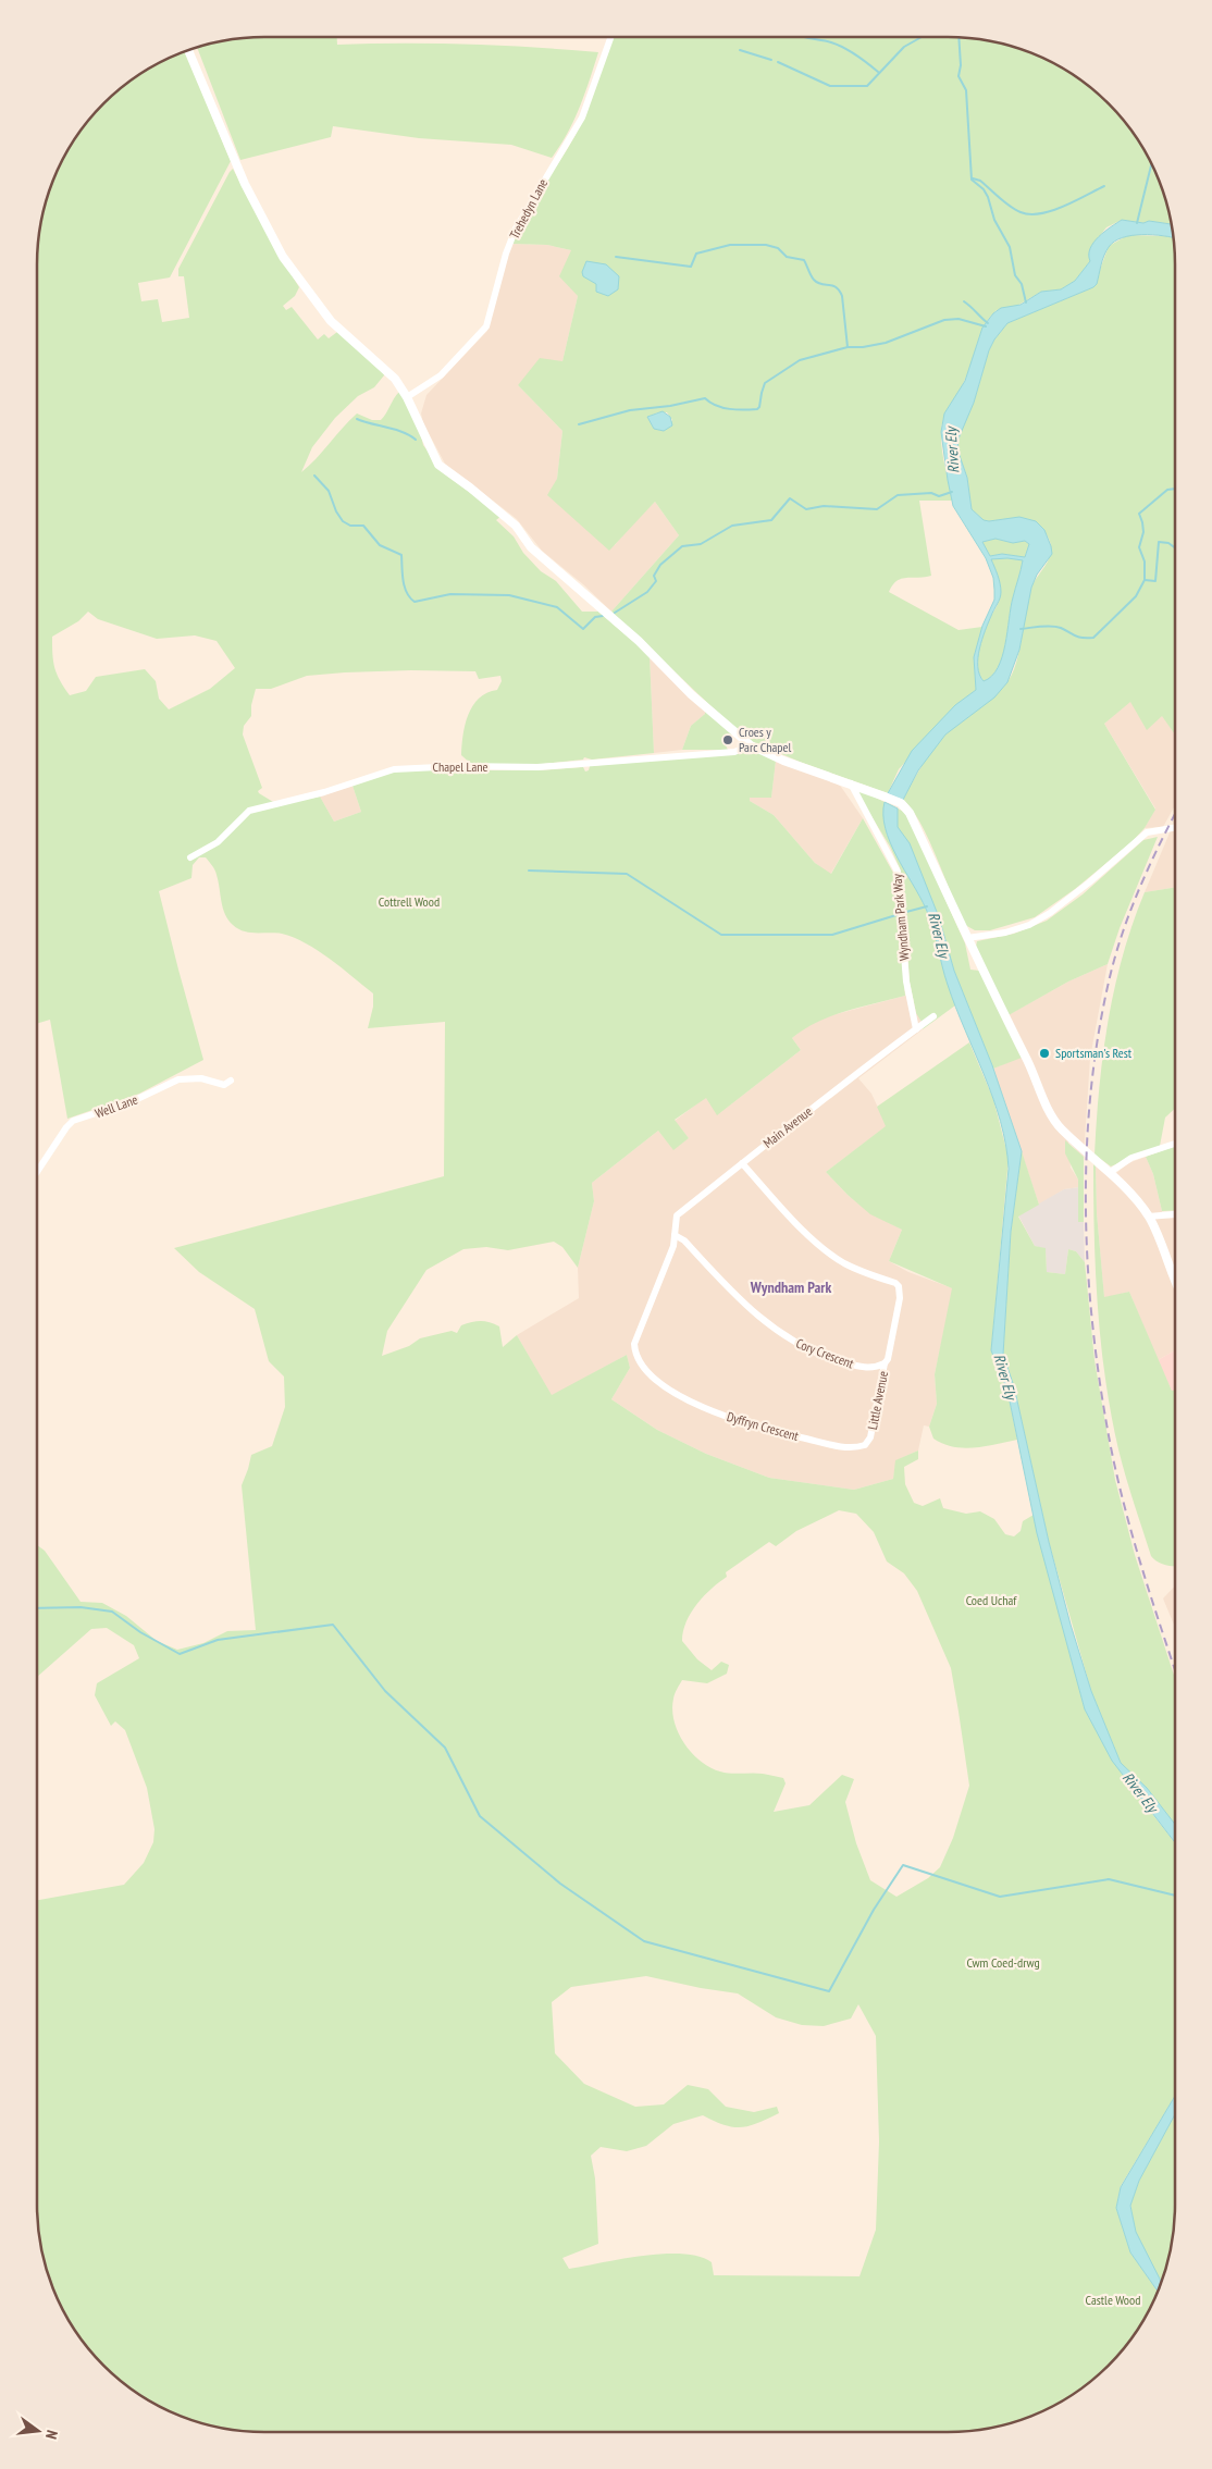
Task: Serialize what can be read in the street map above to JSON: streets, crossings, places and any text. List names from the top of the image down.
{
  "streets": {
    "street": [
      "Trehedyn Lane",
      "Chapel Lane",
      "Wyndham Park Way",
      "Well Lane",
      "Main Avenue",
      "Cory Crescent",
      "Little Avenue",
      "Dyffryn Crescent"
    ]
  },
  "crossings": [
    ["Wyndham Park Way", "Main Avenue"],
    ["Main Avenue", "Cory Crescent"],
    ["Main Avenue", "Little Avenue"],
    ["Main Avenue", "Dyffryn Crescent"],
    ["Cory Crescent", "Little Avenue"],
    ["Cory Crescent", "Dyffryn Crescent"],
    ["Little Avenue", "Dyffryn Crescent"]
  ],
  "districts": ["Wyndham Park"],
  "water": ["River Ely"],
  "parks": [
    "Cottrell Wood",
    "Coed Uchaf",
    "Cwm Coed-drwg",
    "Castle Wood"
  ],
  "places": ["Croes y Parc Chapel", "Sportsman's Rest"],
  "north": "right"
}
